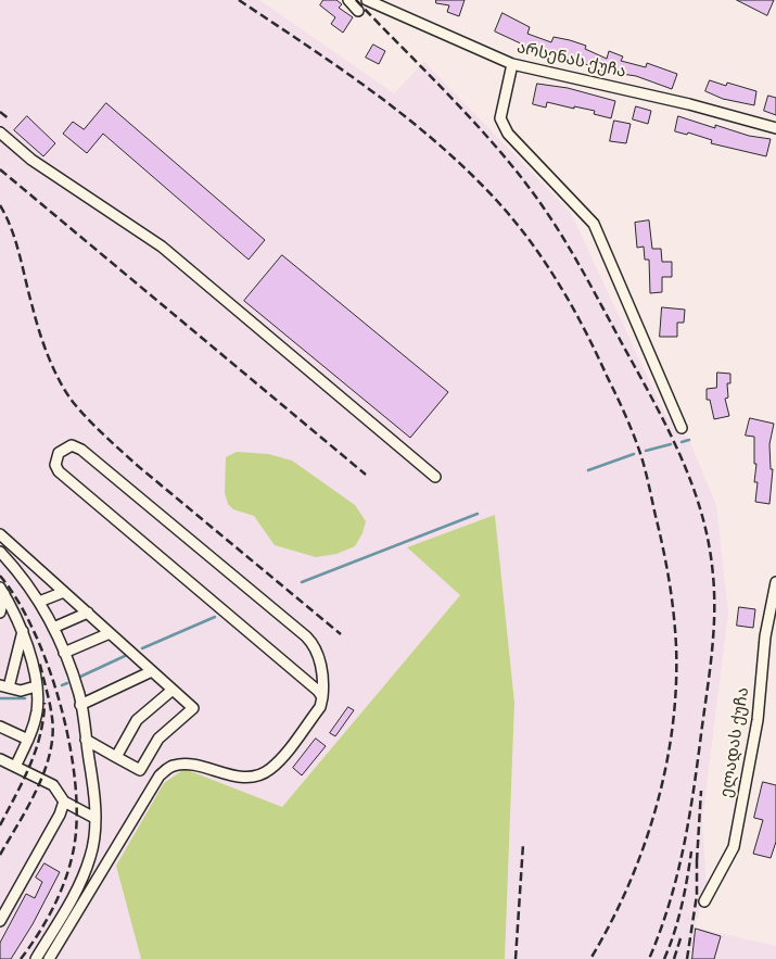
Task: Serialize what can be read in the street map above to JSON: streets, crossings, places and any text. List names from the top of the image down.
{
  "streets": {
    "street": ["არსენას ქუჩა", "ელადას ქუჩა"]
  }
}
